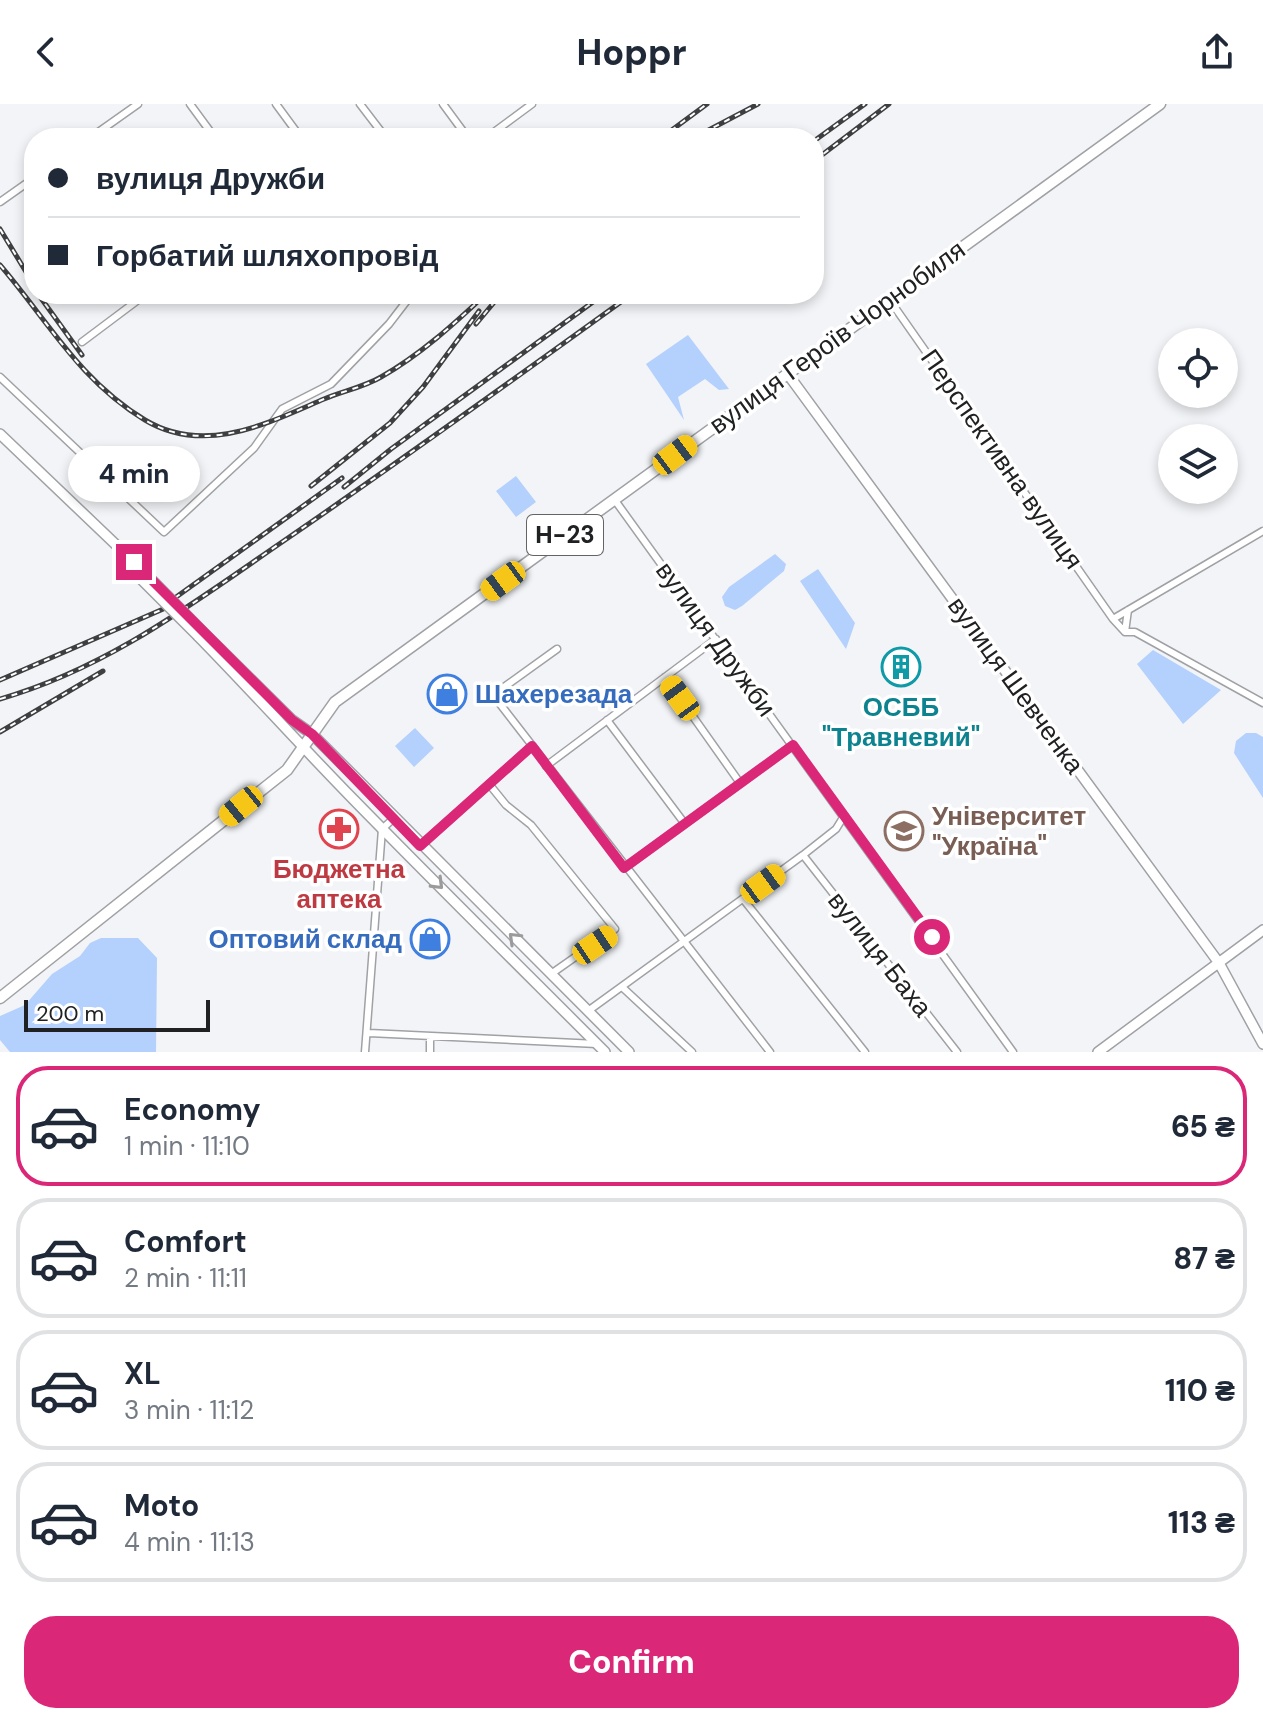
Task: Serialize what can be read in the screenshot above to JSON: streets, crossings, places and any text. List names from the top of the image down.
{
  "streets": {
    "main road": ["вулиця Героїв Чорнобиля", "Н-23", "вулиця Шевченка"],
    "street": ["Перспективна вулиця", "вулиця Дружби", "вулиця Баха"]
  },
  "crossings": [
    ["вулиця Героїв Чорнобиля", "Перспективна вулиця"],
    ["вулиця Героїв Чорнобиля", "вулиця Дружби"],
    ["вулиця Героїв Чорнобиля", "вулиця Шевченка"]
  ],
  "places": {
    "building": ["ОСББ \"Травневий\""],
    "shop": ["Шахерезада", "Оптовий склад"],
    "pharmacy": ["Бюджетна аптека"],
    "school or university": ["Університет \"Україна\""]
  },
  "scale_bar": "200 m",
  "page": {
    "header": "Hoppr",
    "banner": ["вулиця Дружби", "Горбатий шляхопровід"],
    "bubble": "4 min",
    "scale": "200 m",
    "list": [
      {
        "name": "Economy",
        "note": "1 min · 11:10",
        "value": "65 ₴"
      },
      {
        "name": "Comfort",
        "note": "2 min · 11:11",
        "value": "87 ₴"
      },
      {
        "name": "XL",
        "note": "3 min · 11:12",
        "value": "110 ₴"
      },
      {
        "name": "Moto",
        "note": "4 min · 11:13",
        "value": "113 ₴"
      }
    ],
    "buttons": "Confirm"
  }
}
